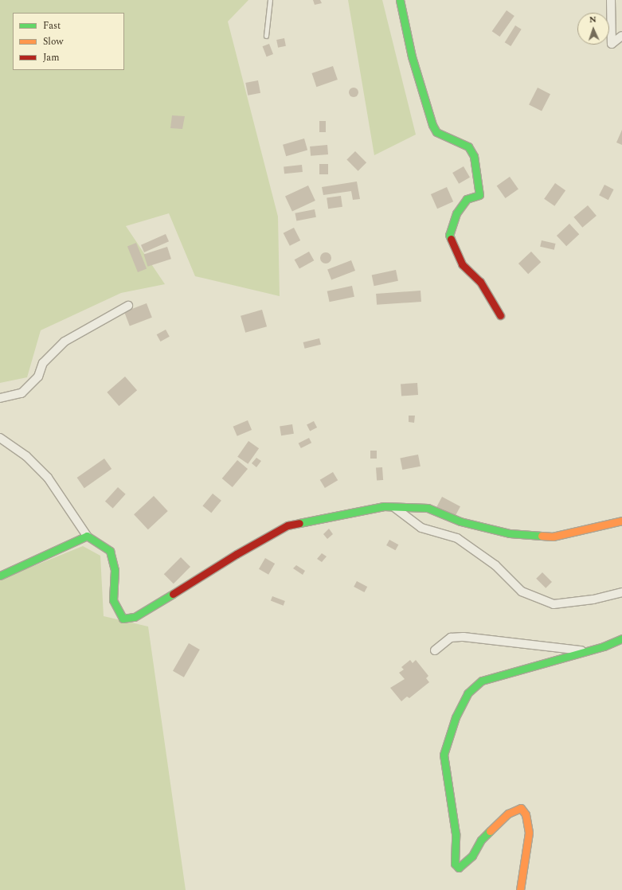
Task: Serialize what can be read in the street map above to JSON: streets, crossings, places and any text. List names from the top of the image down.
{
  "legend": ["Fast", "Slow", "Jam"],
  "north": "top"
}
